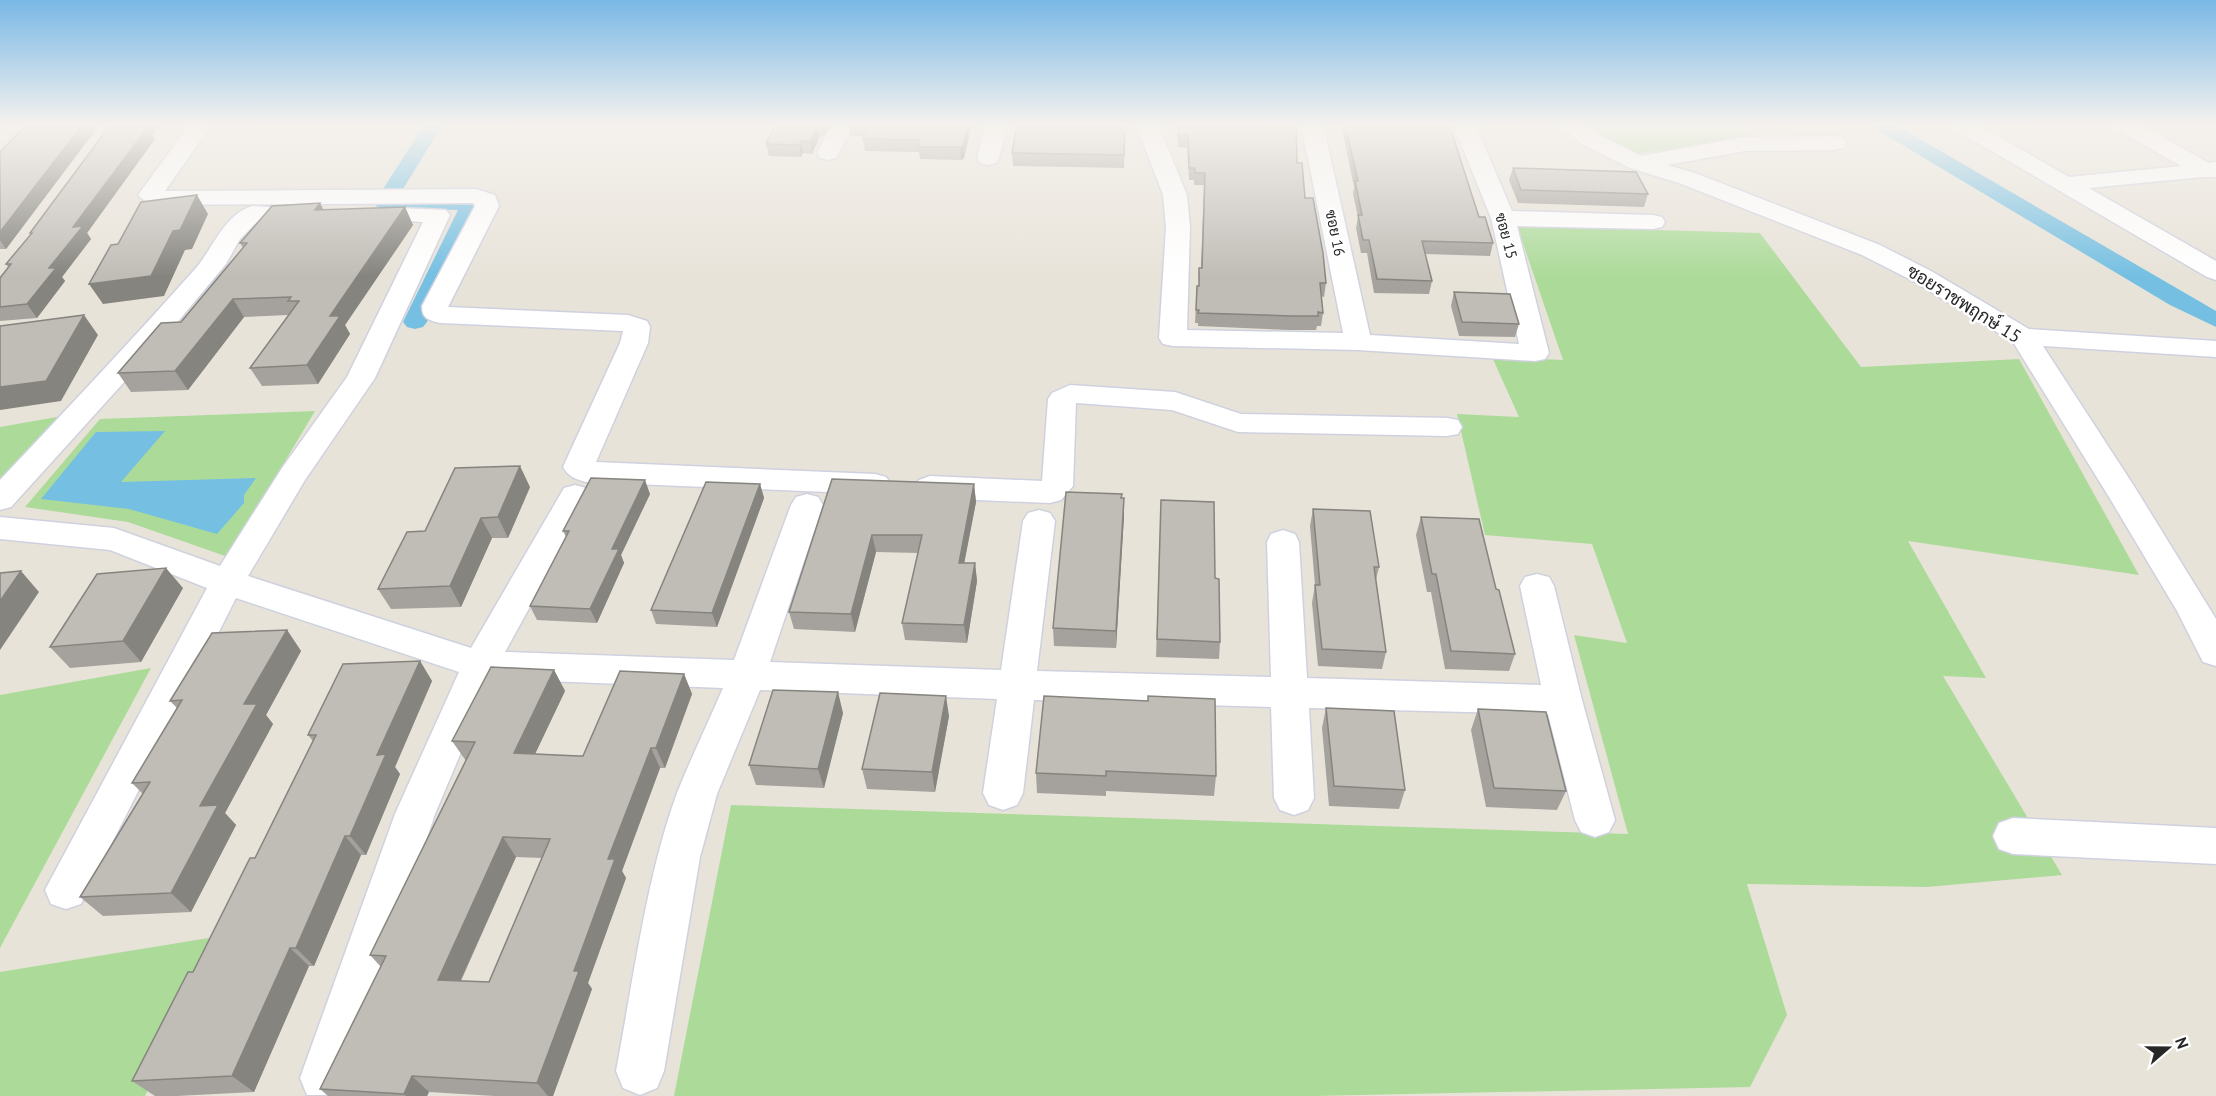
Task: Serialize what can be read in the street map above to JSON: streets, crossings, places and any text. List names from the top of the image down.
{
  "streets": {
    "street": ["ซอย 16", "ซอย 15", "ซอยราชพฤกษ์ 15"]
  },
  "crossings": [
    ["ซอย 16", "ซอย 15"]
  ],
  "north": "right"
}
